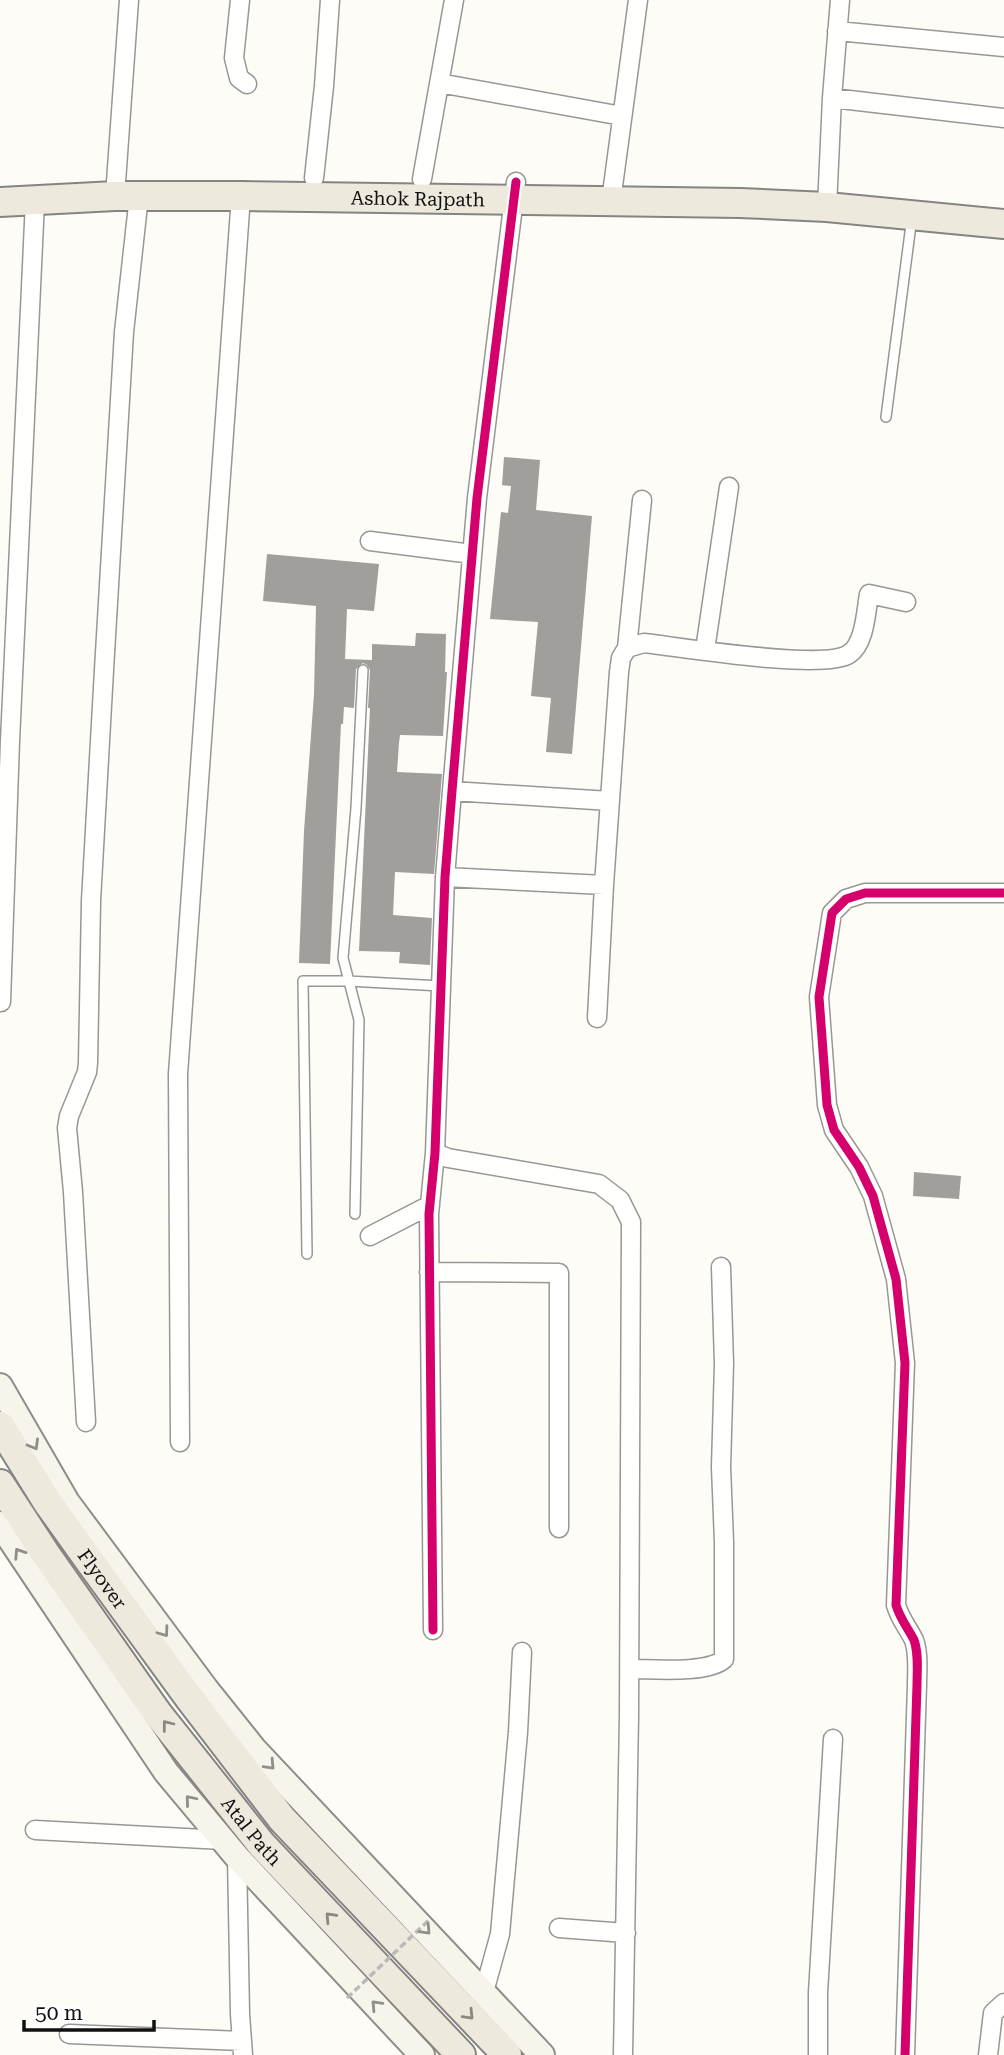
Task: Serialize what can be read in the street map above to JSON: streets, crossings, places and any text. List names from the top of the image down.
{
  "streets": {
    "main road": ["Ashok Rajpath", "Flyover", "Atal Path"]
  },
  "crossings": [
    ["Flyover", "Atal Path"]
  ],
  "one_way": ["Flyover", "Atal Path"],
  "scale_bar": "50 m"
}
